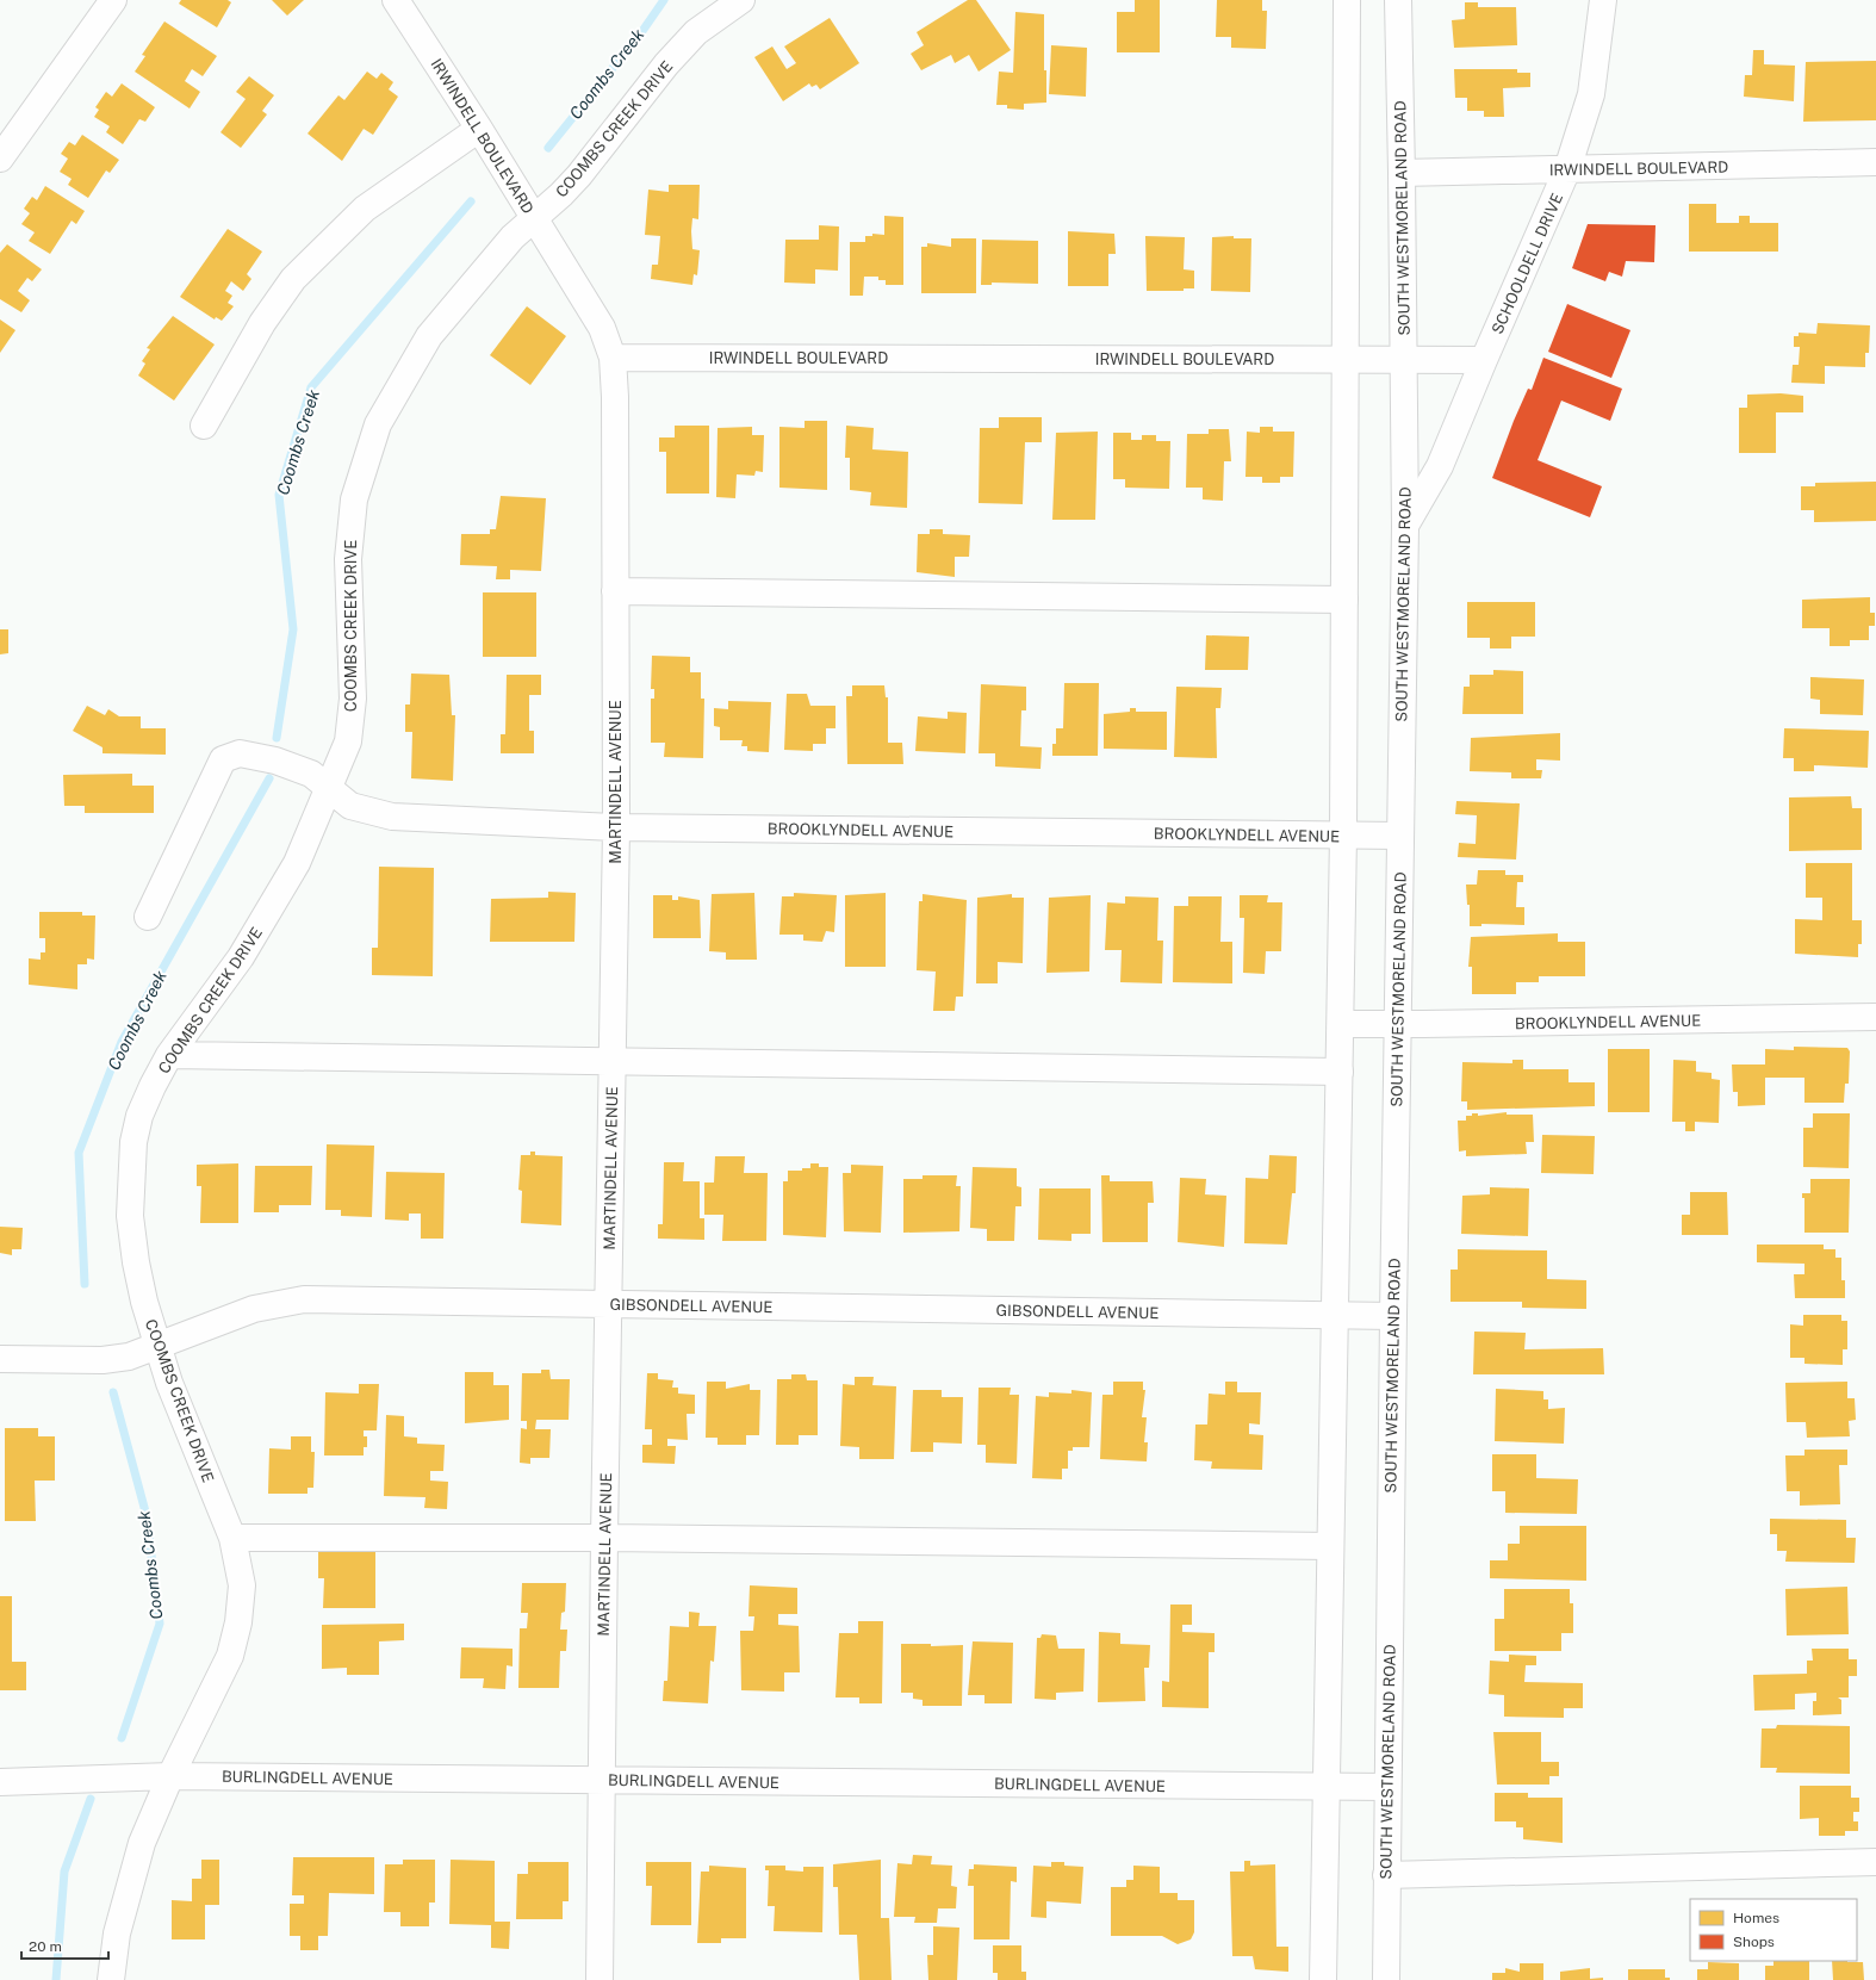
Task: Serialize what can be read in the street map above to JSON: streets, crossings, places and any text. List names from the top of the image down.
{
  "streets": {
    "street": [
      "COOMBS CREEK DRIVE",
      "IRWINDELL BOULEVARD",
      "SOUTH WESTMORELAND ROAD",
      "SCHOOLDELL DRIVE",
      "MARTINDELL AVENUE",
      "BROOKLYNDELL AVENUE",
      "GIBSONDELL AVENUE",
      "BURLINGDELL AVENUE"
    ]
  },
  "crossings": [
    ["COOMBS CREEK DRIVE", "IRWINDELL BOULEVARD"],
    ["COOMBS CREEK DRIVE", "BROOKLYNDELL AVENUE"],
    ["COOMBS CREEK DRIVE", "GIBSONDELL AVENUE"],
    ["COOMBS CREEK DRIVE", "BURLINGDELL AVENUE"],
    ["IRWINDELL BOULEVARD", "SOUTH WESTMORELAND ROAD"],
    ["IRWINDELL BOULEVARD", "SCHOOLDELL DRIVE"],
    ["IRWINDELL BOULEVARD", "MARTINDELL AVENUE"],
    ["SOUTH WESTMORELAND ROAD", "SCHOOLDELL DRIVE"],
    ["SOUTH WESTMORELAND ROAD", "BROOKLYNDELL AVENUE"],
    ["SOUTH WESTMORELAND ROAD", "GIBSONDELL AVENUE"],
    ["SOUTH WESTMORELAND ROAD", "BURLINGDELL AVENUE"],
    ["MARTINDELL AVENUE", "BROOKLYNDELL AVENUE"],
    ["MARTINDELL AVENUE", "GIBSONDELL AVENUE"],
    ["MARTINDELL AVENUE", "BURLINGDELL AVENUE"]
  ],
  "water": ["Coombs Creek"],
  "legend": ["Homes", "Shops"],
  "scale_bar": "20 m"
}
